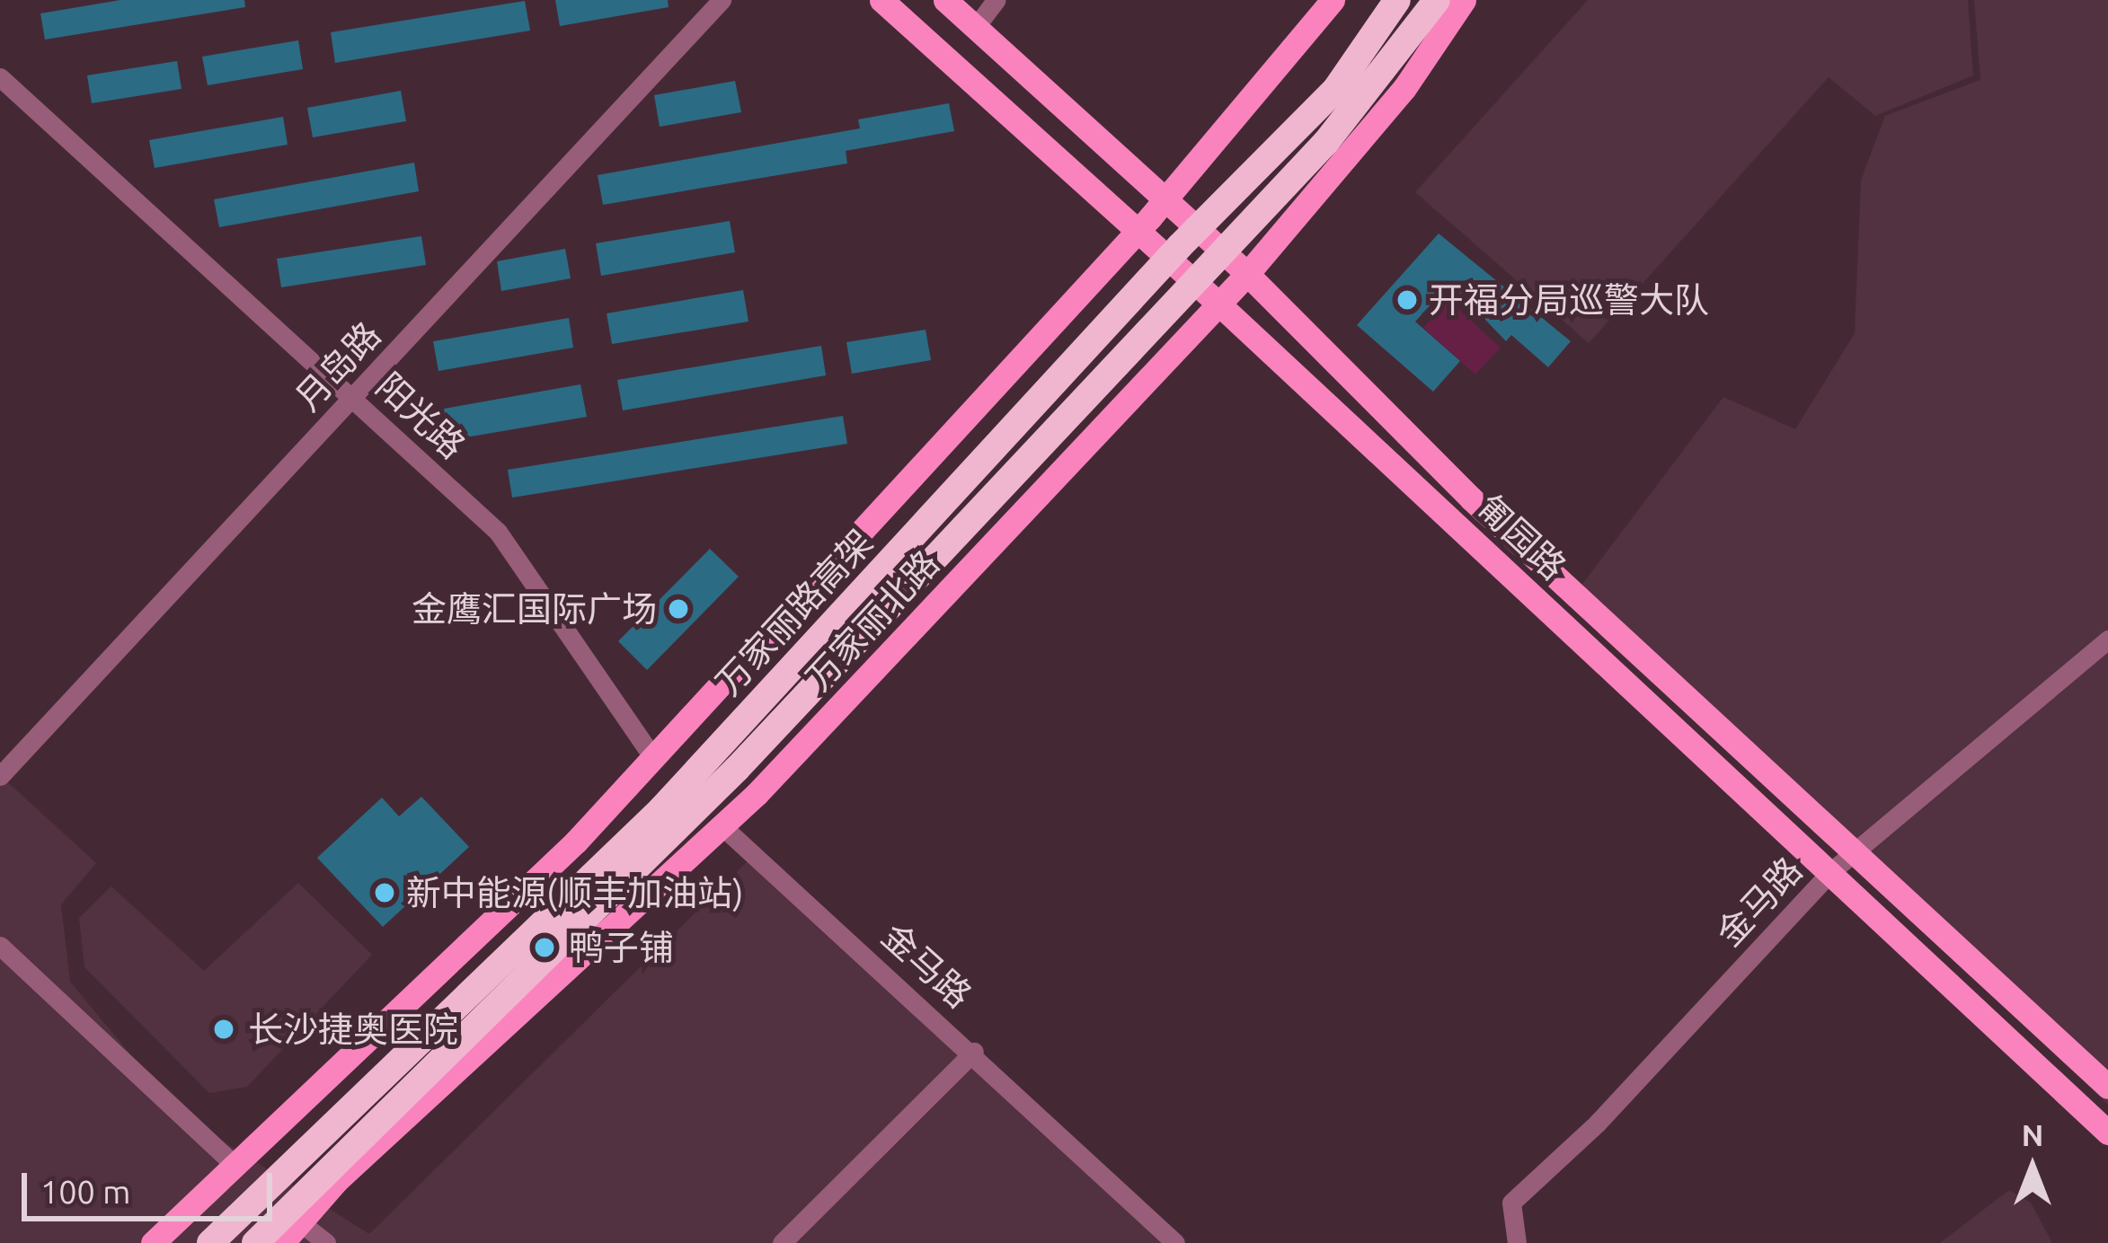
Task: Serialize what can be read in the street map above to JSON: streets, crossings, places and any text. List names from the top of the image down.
{
  "streets": {
    "highway": ["万家丽路高架"],
    "main road": ["匍园路", "万家丽北路"],
    "street": ["月岛路", "阳光路", "金马路"]
  },
  "crossings": [
    ["月岛路", "阳光路"],
    ["阳光路", "万家丽北路"],
    ["匍园路", "万家丽北路"],
    ["匍园路", "金马路"],
    ["万家丽北路", "金马路"]
  ],
  "places": [
    "开福分局巡警大队",
    "金鹰汇国际广场",
    "新中能源(顺丰加油站)",
    "鸭子铺",
    "长沙捷奥医院"
  ],
  "scale_bar": "100 m",
  "north": "top"
}
